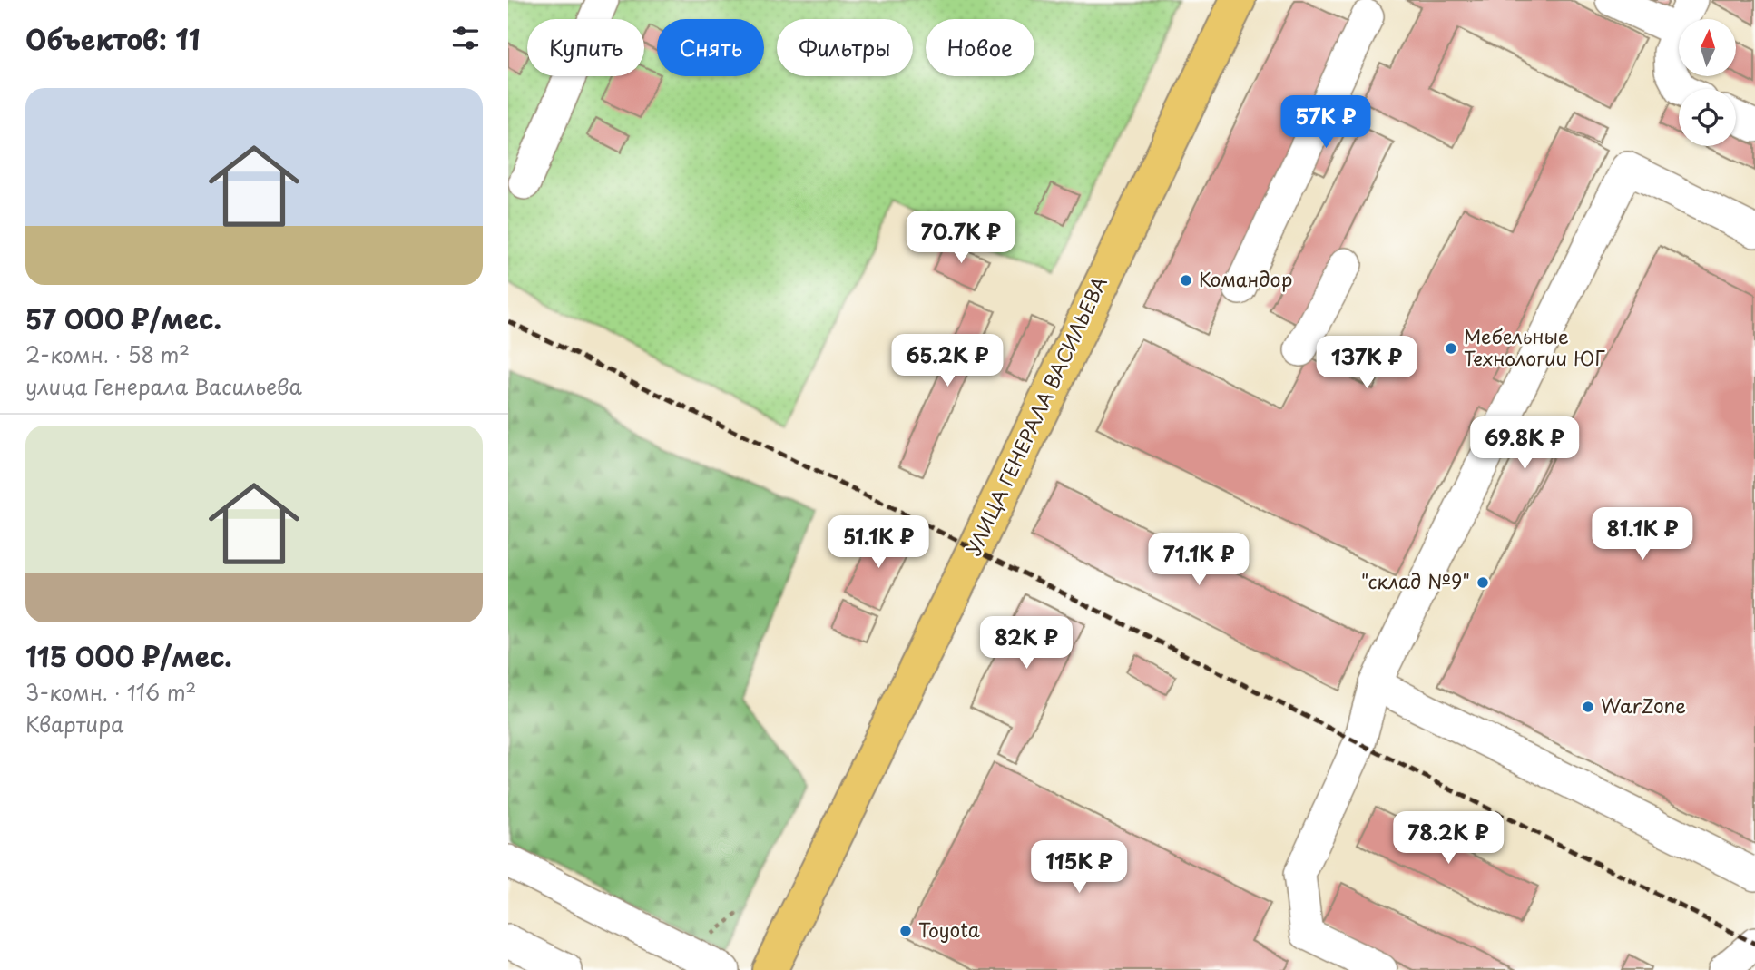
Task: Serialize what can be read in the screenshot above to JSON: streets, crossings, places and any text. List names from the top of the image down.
{
  "streets": {
    "main road": ["УЛИЦА ГЕНЕРАЛА ВАСИЛЬЕВА"]
  },
  "places": [
    "Командор",
    "Мебельные Технологии ЮГ",
    "\"склад №9\"",
    "WarZone",
    "Toyota"
  ],
  "north": "top",
  "page": {
    "heading": "Объектов: 11",
    "chip": [
      "Купить",
      "Снять",
      "Фильтры",
      "Новое"
    ],
    "list": [
      {
        "name": "57 000 ₽/мес.",
        "note": "2-комн. · 58 m² · улица Генерала Васильева"
      },
      {
        "name": "115 000 ₽/мес.",
        "note": "3-комн. · 116 m² · Квартира"
      }
    ],
    "price": [
      "57K ₽",
      "70.7K ₽",
      "65.2K ₽",
      "137K ₽",
      "69.8K ₽",
      "81.1K ₽",
      "51.1K ₽",
      "71.1K ₽",
      "82K ₽",
      "78.2K ₽",
      "115K ₽"
    ]
  }
}
